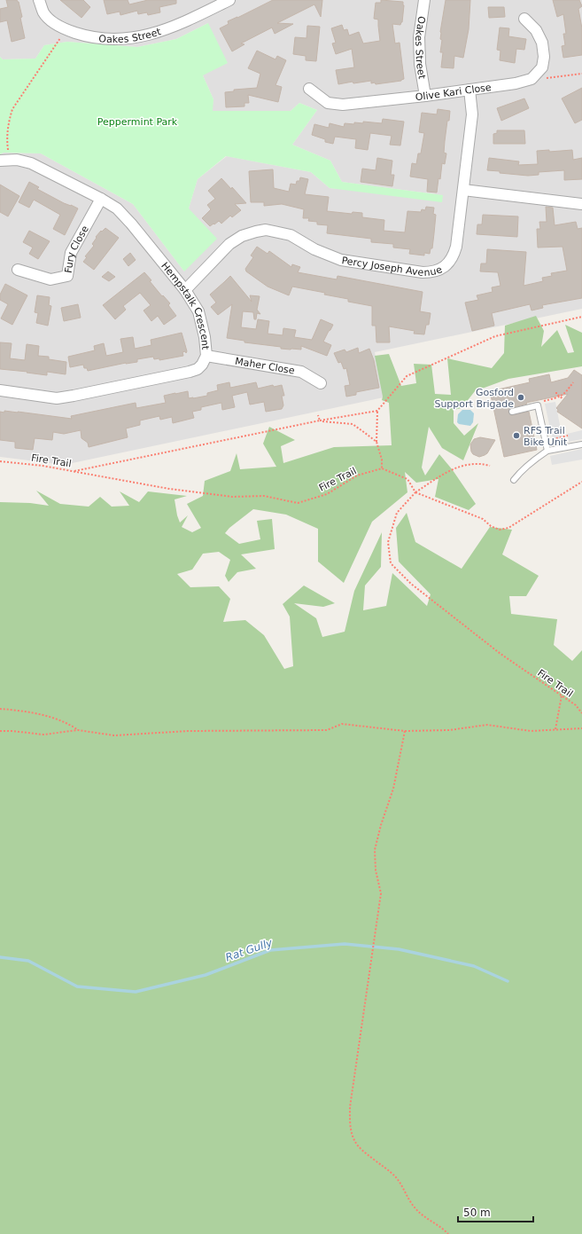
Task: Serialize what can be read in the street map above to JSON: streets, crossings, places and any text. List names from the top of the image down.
{
  "streets": {
    "street": [
      "Oakes Street",
      "Olive Kari Close",
      "Fury Close",
      "Percy Joseph Avenue",
      "Hempstalk Crescent",
      "Maher Close"
    ],
    "path": ["Fire Trail"]
  },
  "crossings": [
    ["Oakes Street", "Olive Kari Close"],
    ["Olive Kari Close", "Percy Joseph Avenue"],
    ["Fury Close", "Hempstalk Crescent"],
    ["Percy Joseph Avenue", "Hempstalk Crescent"],
    ["Hempstalk Crescent", "Maher Close"]
  ],
  "water": ["Rat Gully"],
  "parks": ["Peppermint Park"],
  "places": ["Gosford Support Brigade", "RFS Trail Bike Unit"],
  "scale_bar": "50 m"
}
